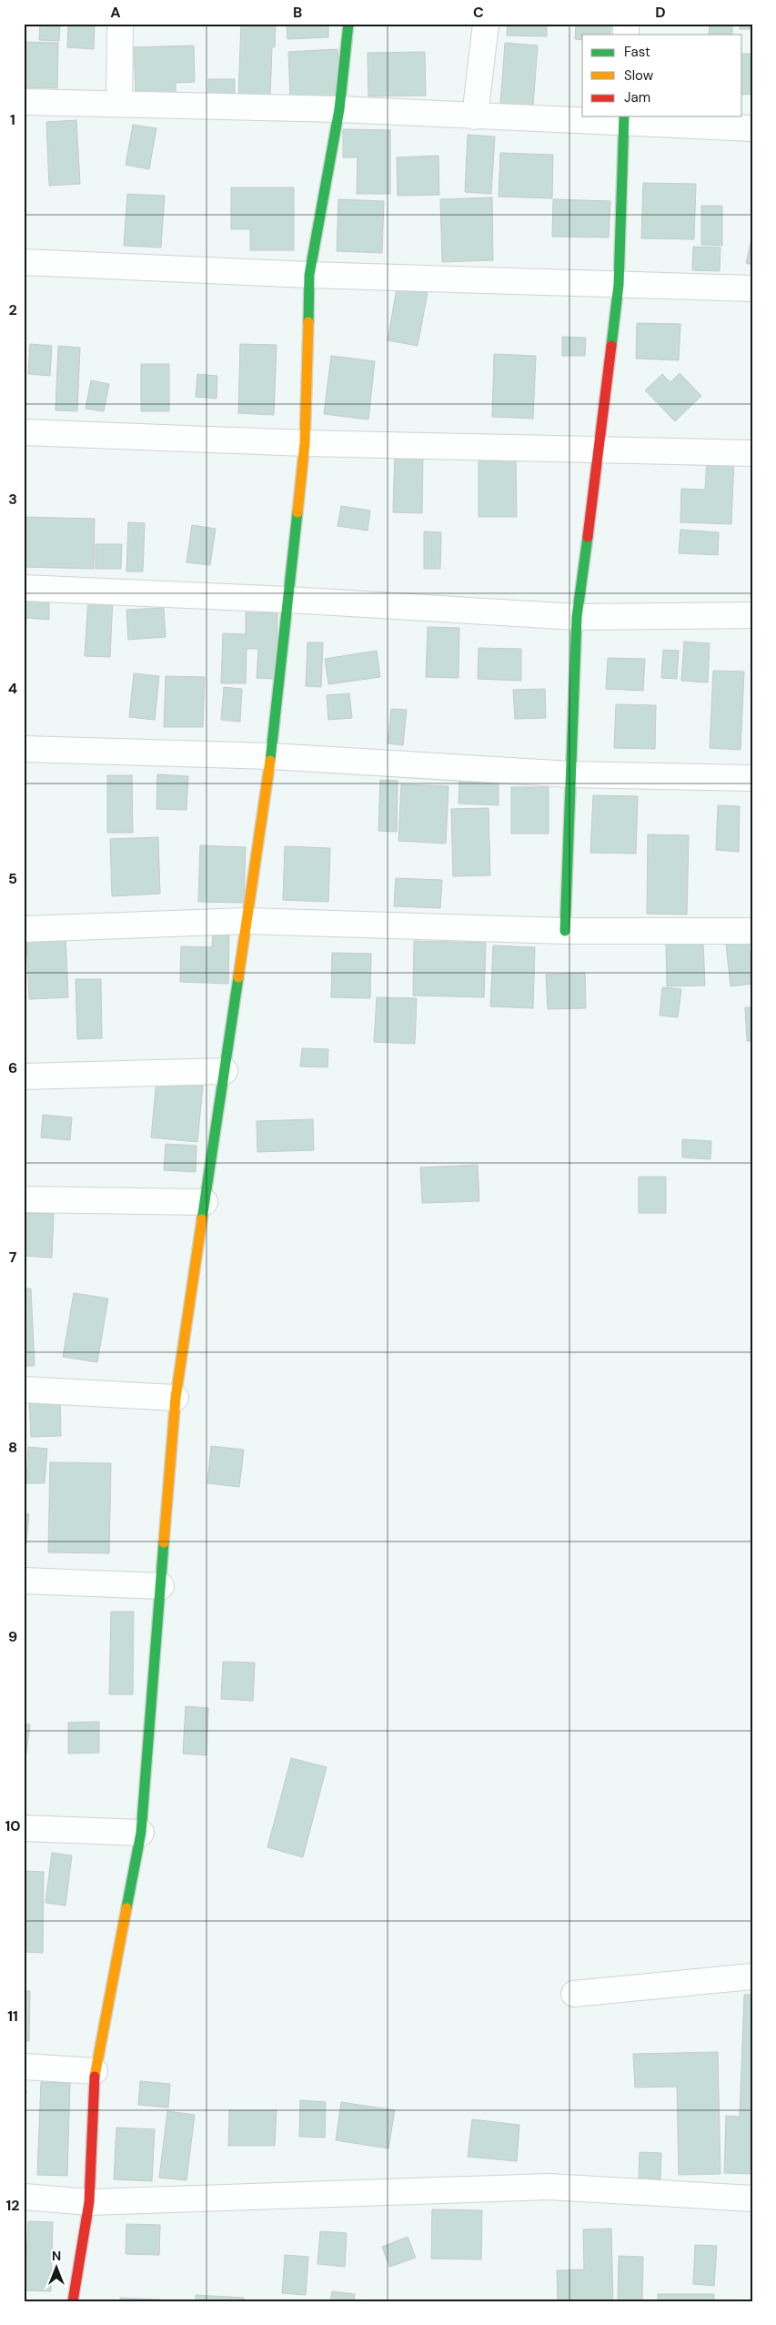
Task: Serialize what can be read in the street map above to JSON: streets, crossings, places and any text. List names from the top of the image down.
{
  "legend": ["Fast", "Slow", "Jam"],
  "north": "top",
  "grid": {
    "columns": [
      "A",
      "B",
      "C",
      "D"
    ],
    "rows": [
      "1",
      "2",
      "3",
      "4",
      "5",
      "6",
      "7",
      "8",
      "9",
      "10",
      "11",
      "12"
    ]
  }
}
